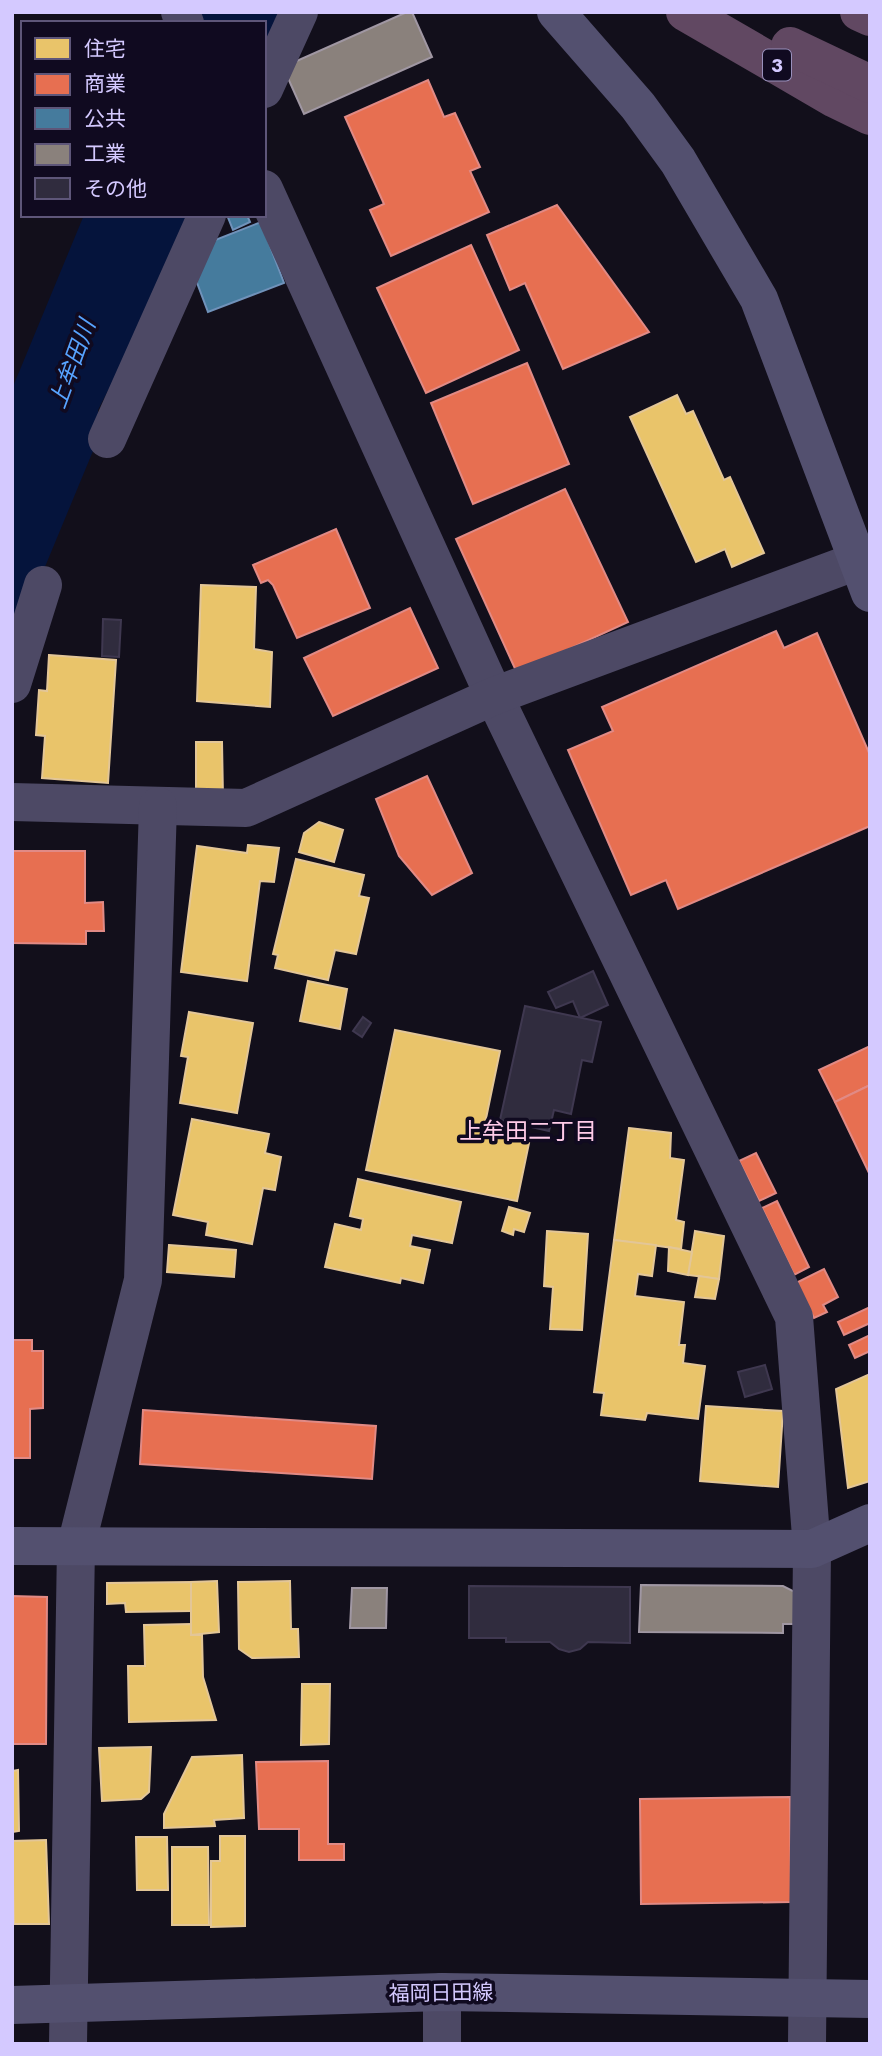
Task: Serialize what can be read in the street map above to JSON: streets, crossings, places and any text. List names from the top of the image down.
{
  "streets": {
    "highway": ["3"],
    "street": ["福岡日田線"]
  },
  "districts": ["上牟田二丁目"],
  "water": ["上牟田川"],
  "legend": [
    "住宅",
    "商業",
    "公共",
    "工業",
    "その他"
  ]
}
